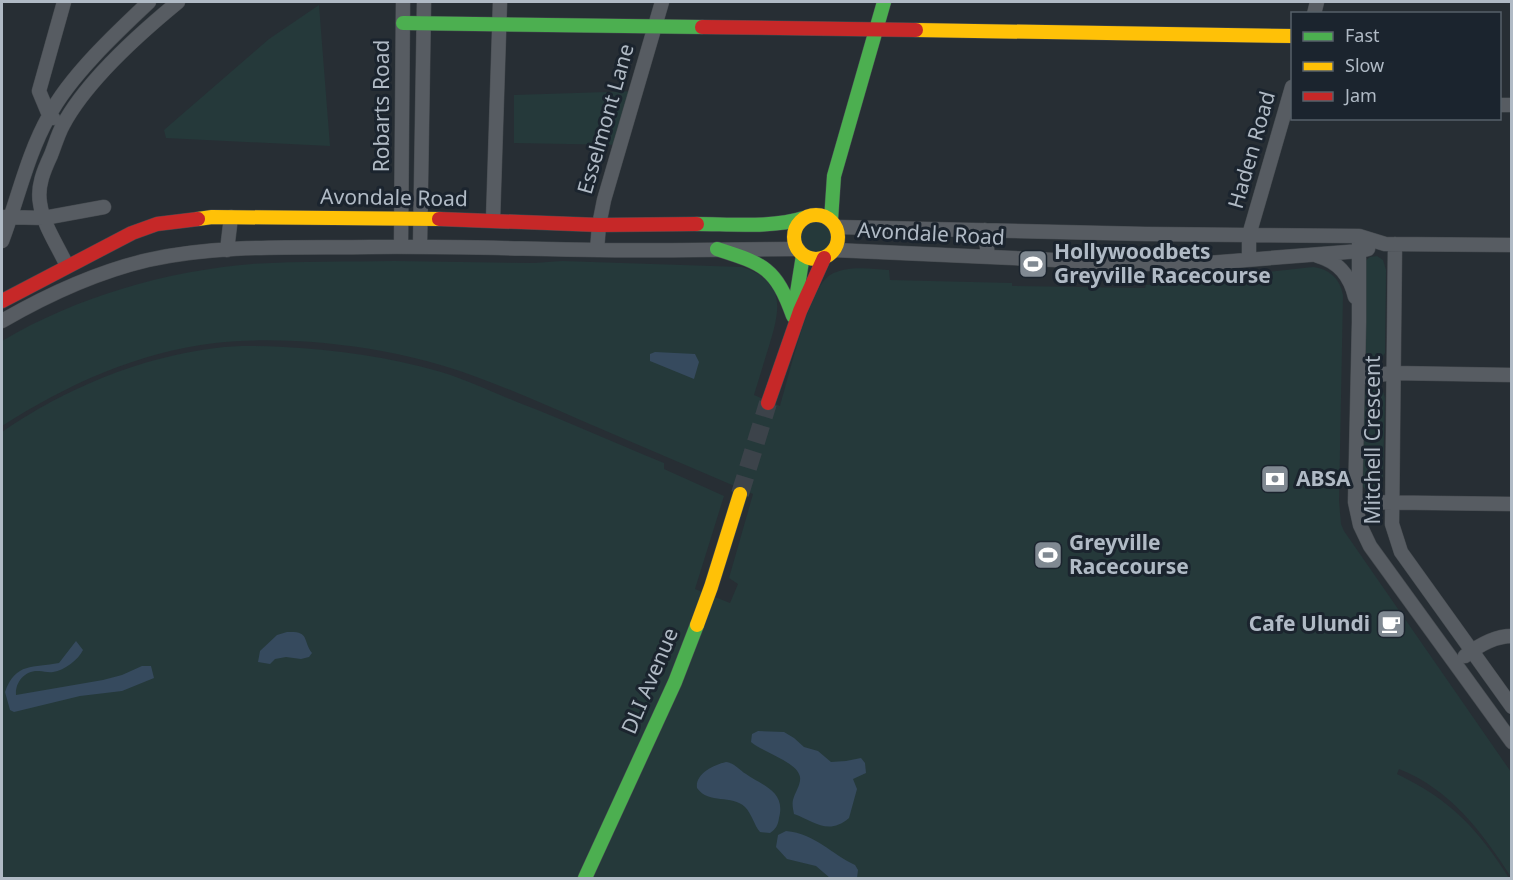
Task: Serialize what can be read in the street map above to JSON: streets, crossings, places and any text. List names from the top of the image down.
{
  "streets": {
    "street": [
      "Robarts Road",
      "Esselmont Lane",
      "Haden Road",
      "Avondale Road",
      "Mitchell Crescent",
      "DLI Avenue"
    ]
  },
  "crossings": [
    ["Robarts Road", "Avondale Road"],
    ["Esselmont Lane", "Avondale Road"],
    ["Haden Road", "Avondale Road"],
    ["Avondale Road", "Mitchell Crescent"]
  ],
  "places": {
    "sports": ["Hollywoodbets Greyville Racecourse", "Greyville Racecourse"],
    "bank": ["ABSA"],
    "cafe": ["Cafe Ulundi"]
  },
  "legend": ["Fast", "Slow", "Jam"]
}
